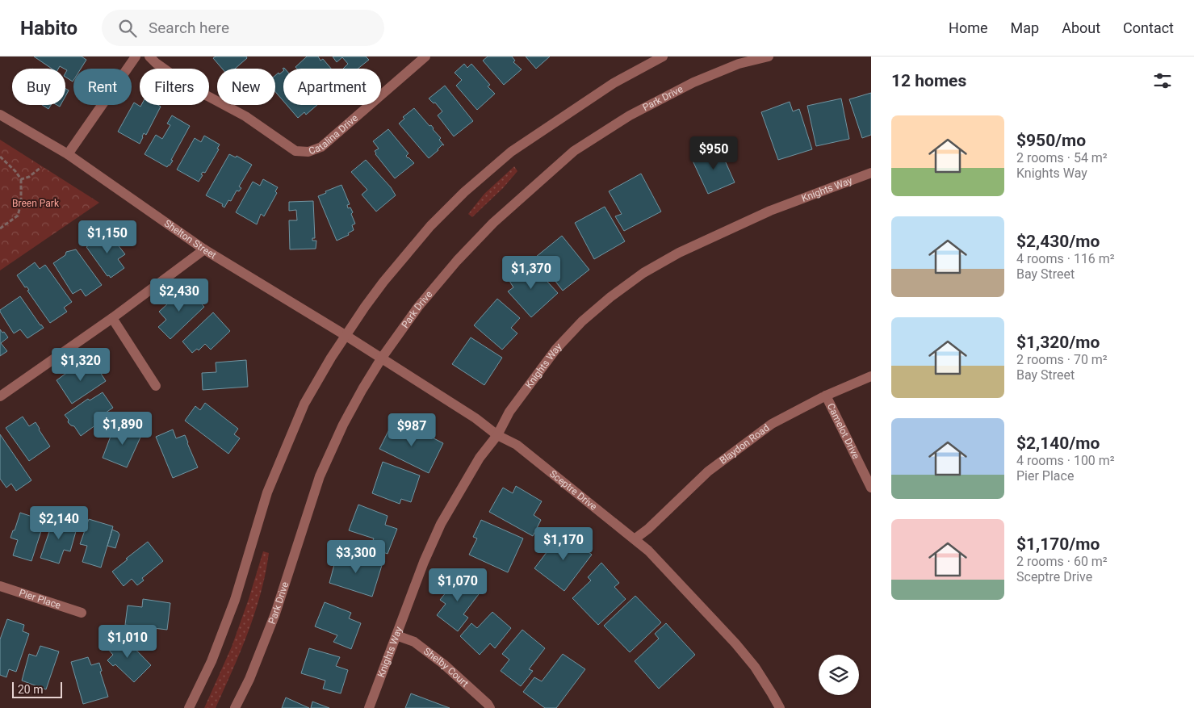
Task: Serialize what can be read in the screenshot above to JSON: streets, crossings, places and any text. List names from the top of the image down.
{
  "streets": {
    "street": [
      "Park Drive",
      "Catalina Drive",
      "Knights Way",
      "Shelton Street",
      "Camelot Drive",
      "Blaydon Road",
      "Sceptre Drive",
      "Pier Place",
      "Shelby Court"
    ]
  },
  "crossings": [
    ["Park Drive", "Sceptre Drive"],
    ["Knights Way", "Sceptre Drive"],
    ["Knights Way", "Shelby Court"],
    ["Shelton Street", "Sceptre Drive"],
    ["Camelot Drive", "Blaydon Road"],
    ["Blaydon Road", "Sceptre Drive"]
  ],
  "parks": ["Breen Park"],
  "scale_bar": "20 m",
  "page": {
    "header": "Habito",
    "search": "Search here",
    "nav": [
      "Home",
      "Map",
      "About",
      "Contact"
    ],
    "heading": "12 homes",
    "chip": [
      "Buy",
      "Rent",
      "Filters",
      "New",
      "Apartment"
    ],
    "list": [
      {
        "name": "$950/mo",
        "note": "2 rooms · 54 m² · Knights Way"
      },
      {
        "name": "$2,430/mo",
        "note": "4 rooms · 116 m² · Bay Street"
      },
      {
        "name": "$1,320/mo",
        "note": "2 rooms · 70 m² · Bay Street"
      },
      {
        "name": "$2,140/mo",
        "note": "4 rooms · 100 m² · Pier Place"
      },
      {
        "name": "$1,170/mo",
        "note": "2 rooms · 60 m² · Sceptre Drive"
      }
    ],
    "price": [
      "$950",
      "$1,150",
      "$1,370",
      "$2,430",
      "$1,320",
      "$1,890",
      "$987",
      "$2,140",
      "$1,170",
      "$3,300",
      "$1,070",
      "$1,010"
    ],
    "scale": "20 m"
  }
}
